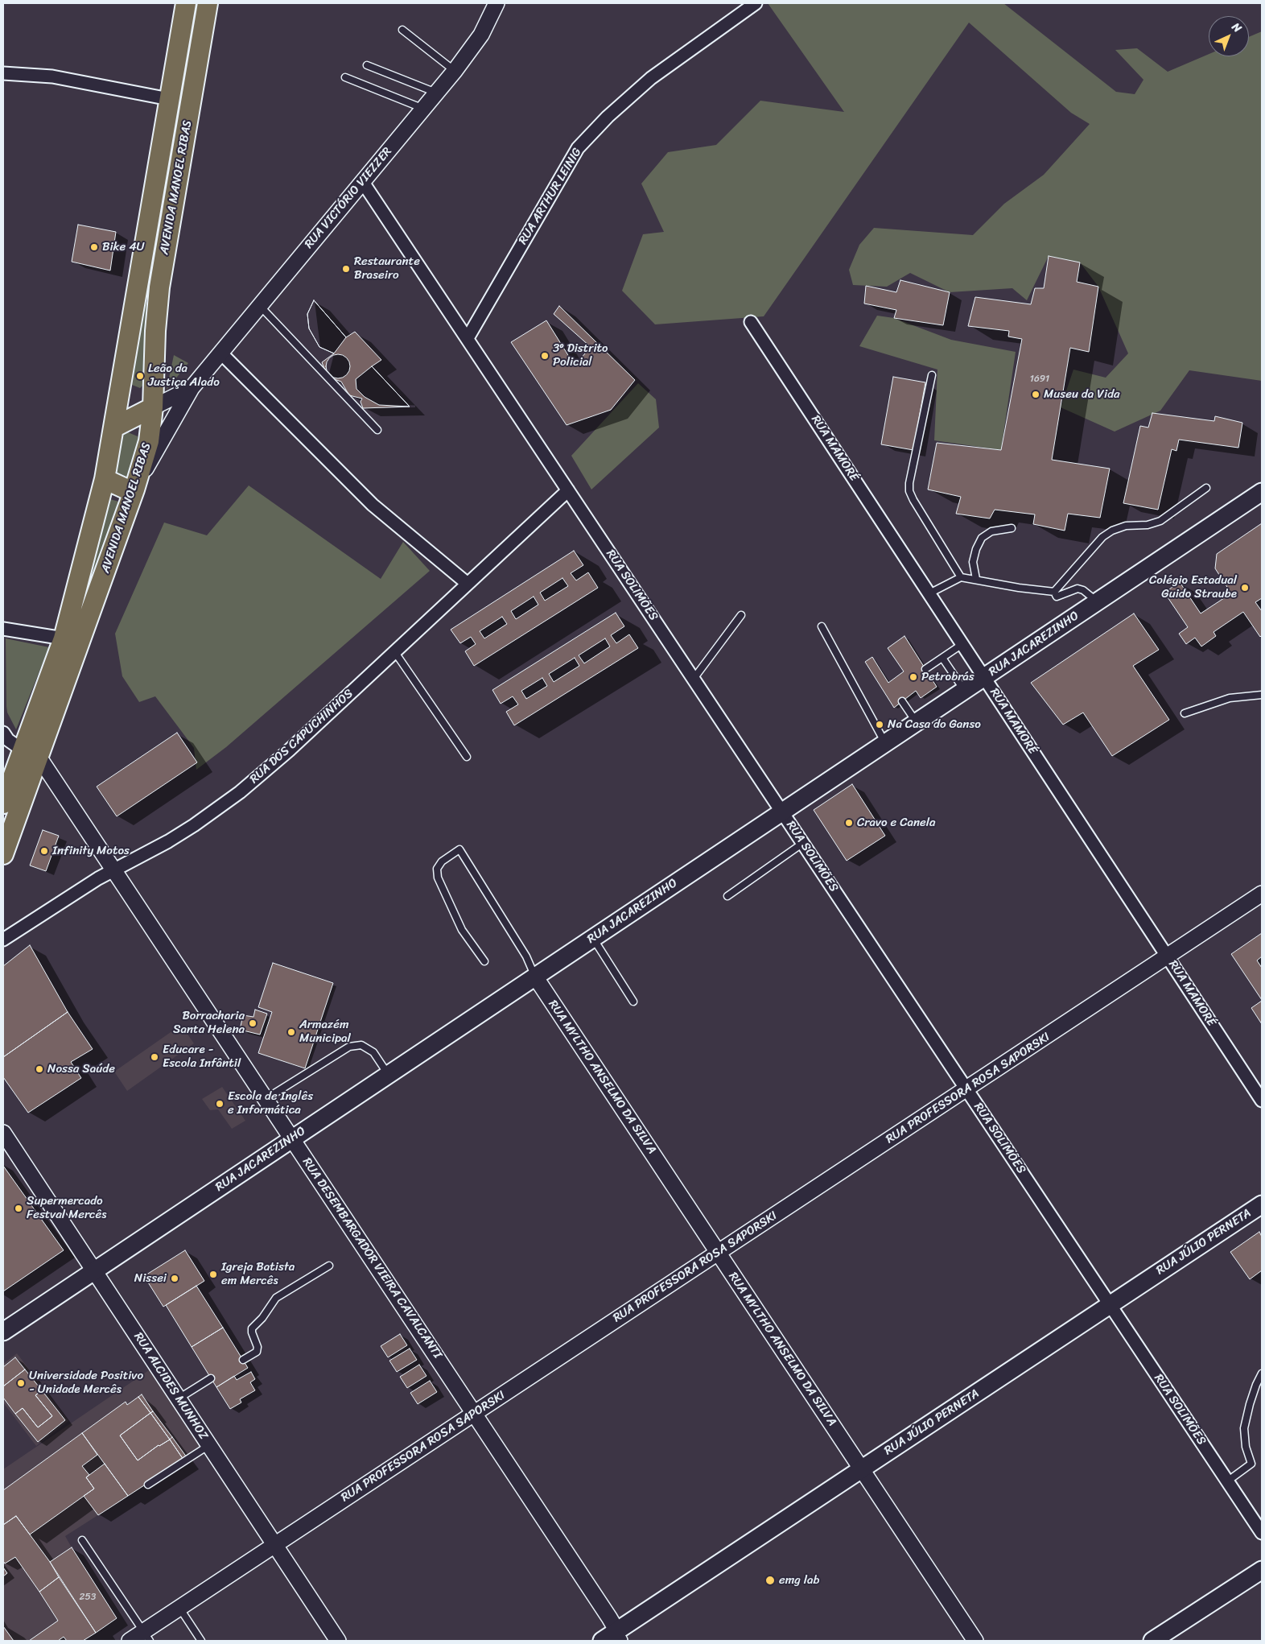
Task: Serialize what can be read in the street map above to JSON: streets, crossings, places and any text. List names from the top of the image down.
{
  "streets": {
    "main road": ["AVENIDA MANOEL RIBAS", "RUA JACAREZINHO", "RUA JÚLIO PERNETA"],
    "street": [
      "RUA ARTHUR LEINIG",
      "RUA VICTÓRIO VIEZZER",
      "RUA MAMORÉ",
      "RUA SOLIMÕES",
      "RUA DOS CAPUCHINHOS",
      "RUA MYLTHO ANSELMO DA SILVA",
      "RUA PROFESSORA ROSA SAPORSKI",
      "RUA DESEMBARGADOR VIEIRA CAVALCANTI",
      "RUA ALCIDES MUNHOZ"
    ]
  },
  "crossings": [
    ["AVENIDA MANOEL RIBAS", "RUA VICTÓRIO VIEZZER"],
    ["AVENIDA MANOEL RIBAS", "RUA DESEMBARGADOR VIEIRA CAVALCANTI"],
    ["RUA ARTHUR LEINIG", "RUA SOLIMÕES"],
    ["RUA VICTÓRIO VIEZZER", "RUA SOLIMÕES"],
    ["RUA MAMORÉ", "RUA JACAREZINHO"],
    ["RUA MAMORÉ", "RUA PROFESSORA ROSA SAPORSKI"],
    ["RUA SOLIMÕES", "RUA JACAREZINHO"],
    ["RUA SOLIMÕES", "RUA DOS CAPUCHINHOS"],
    ["RUA SOLIMÕES", "RUA PROFESSORA ROSA SAPORSKI"],
    ["RUA SOLIMÕES", "RUA JÚLIO PERNETA"],
    ["RUA JACAREZINHO", "RUA MYLTHO ANSELMO DA SILVA"],
    ["RUA JACAREZINHO", "RUA DESEMBARGADOR VIEIRA CAVALCANTI"],
    ["RUA JACAREZINHO", "RUA ALCIDES MUNHOZ"],
    ["RUA DOS CAPUCHINHOS", "RUA DESEMBARGADOR VIEIRA CAVALCANTI"],
    ["RUA MYLTHO ANSELMO DA SILVA", "RUA PROFESSORA ROSA SAPORSKI"],
    ["RUA MYLTHO ANSELMO DA SILVA", "RUA JÚLIO PERNETA"],
    ["RUA PROFESSORA ROSA SAPORSKI", "RUA DESEMBARGADOR VIEIRA CAVALCANTI"],
    ["RUA PROFESSORA ROSA SAPORSKI", "RUA ALCIDES MUNHOZ"],
    ["RUA JÚLIO PERNETA", "RUA DESEMBARGADOR VIEIRA CAVALCANTI"]
  ],
  "places": [
    "Bike 4U",
    "Restaurante Braseiro",
    "3º Distrito Policial",
    "Leão da Justiça Alado",
    "Museu da Vida",
    "Colégio Estadual Guido Straube",
    "Petrobrás",
    "Na Casa do Ganso",
    "Cravo e Canela",
    "Infinity Motos",
    "Borracharia Santa Helena",
    "Armazém Municipal",
    "Educare - Escola Infântil",
    "Nossa Saúde",
    "Escola de Inglês e Informática",
    "Supermercado Festval Mercês",
    "Igreja Batista em Mercês",
    "Nissei",
    "Universidade Positivo - Unidade Mercês",
    "emg lab"
  ],
  "house_numbers": ["1691", "253"],
  "north": "top right"
}
